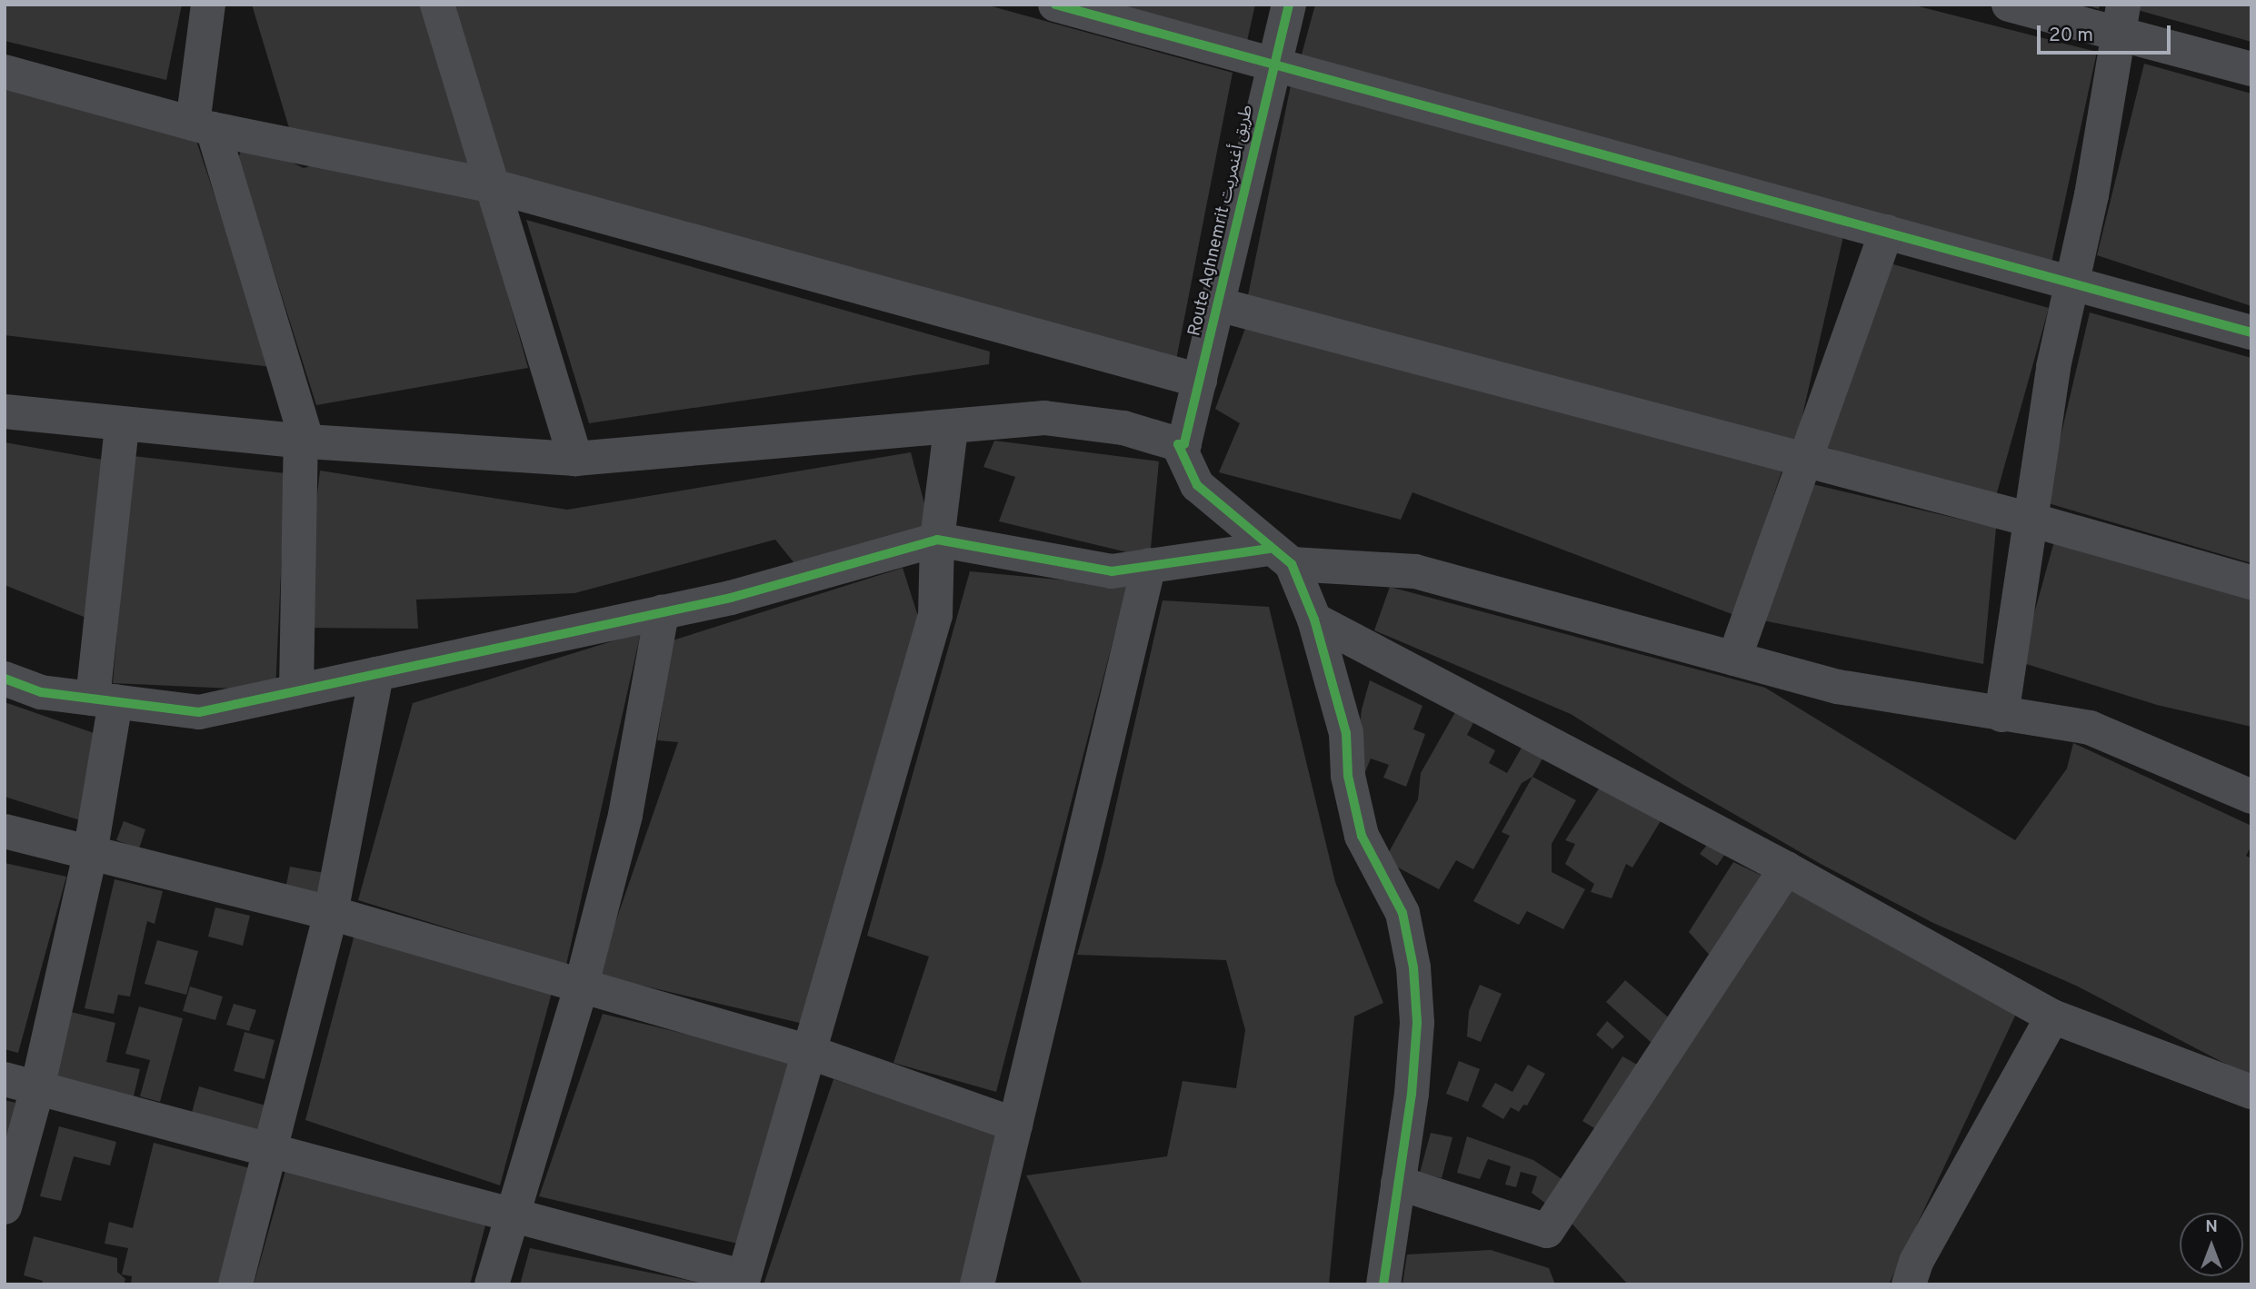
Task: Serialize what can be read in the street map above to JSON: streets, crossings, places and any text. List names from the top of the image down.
{
  "streets": {
    "street": ["Route Aghnemrit طريق أغنمريت"]
  },
  "scale_bar": "20 m",
  "north": "top"
}
